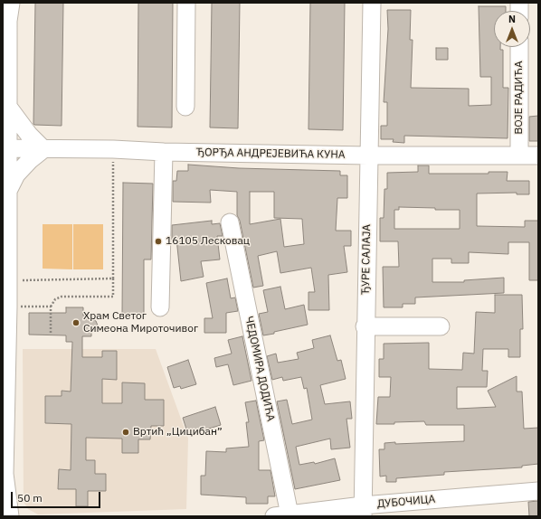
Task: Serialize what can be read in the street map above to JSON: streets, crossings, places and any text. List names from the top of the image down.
{
  "streets": {
    "street": [
      "ВОЈЕ РАДИЋА",
      "ЂОРЂА АНДРЕЈЕВИЋА КУНА",
      "ЂУРЕ САЛАЈА",
      "ЧЕДОМИРА ДОДИЋА",
      "ДУБОЧИЦА"
    ]
  },
  "crossings": [
    ["ВОЈЕ РАДИЋА", "ЂОРЂА АНДРЕЈЕВИЋА КУНА"],
    ["ЂОРЂА АНДРЕЈЕВИЋА КУНА", "ЂУРЕ САЛАЈА"],
    ["ЂУРЕ САЛАЈА", "ДУБОЧИЦА"],
    ["ЧЕДОМИРА ДОДИЋА", "ДУБОЧИЦА"]
  ],
  "places": ["16105 Лесковац", "Храм Светог Симеона Мироточивог", "Вртић „Цицибан”"],
  "scale_bar": "50 m",
  "north": "top"
}
